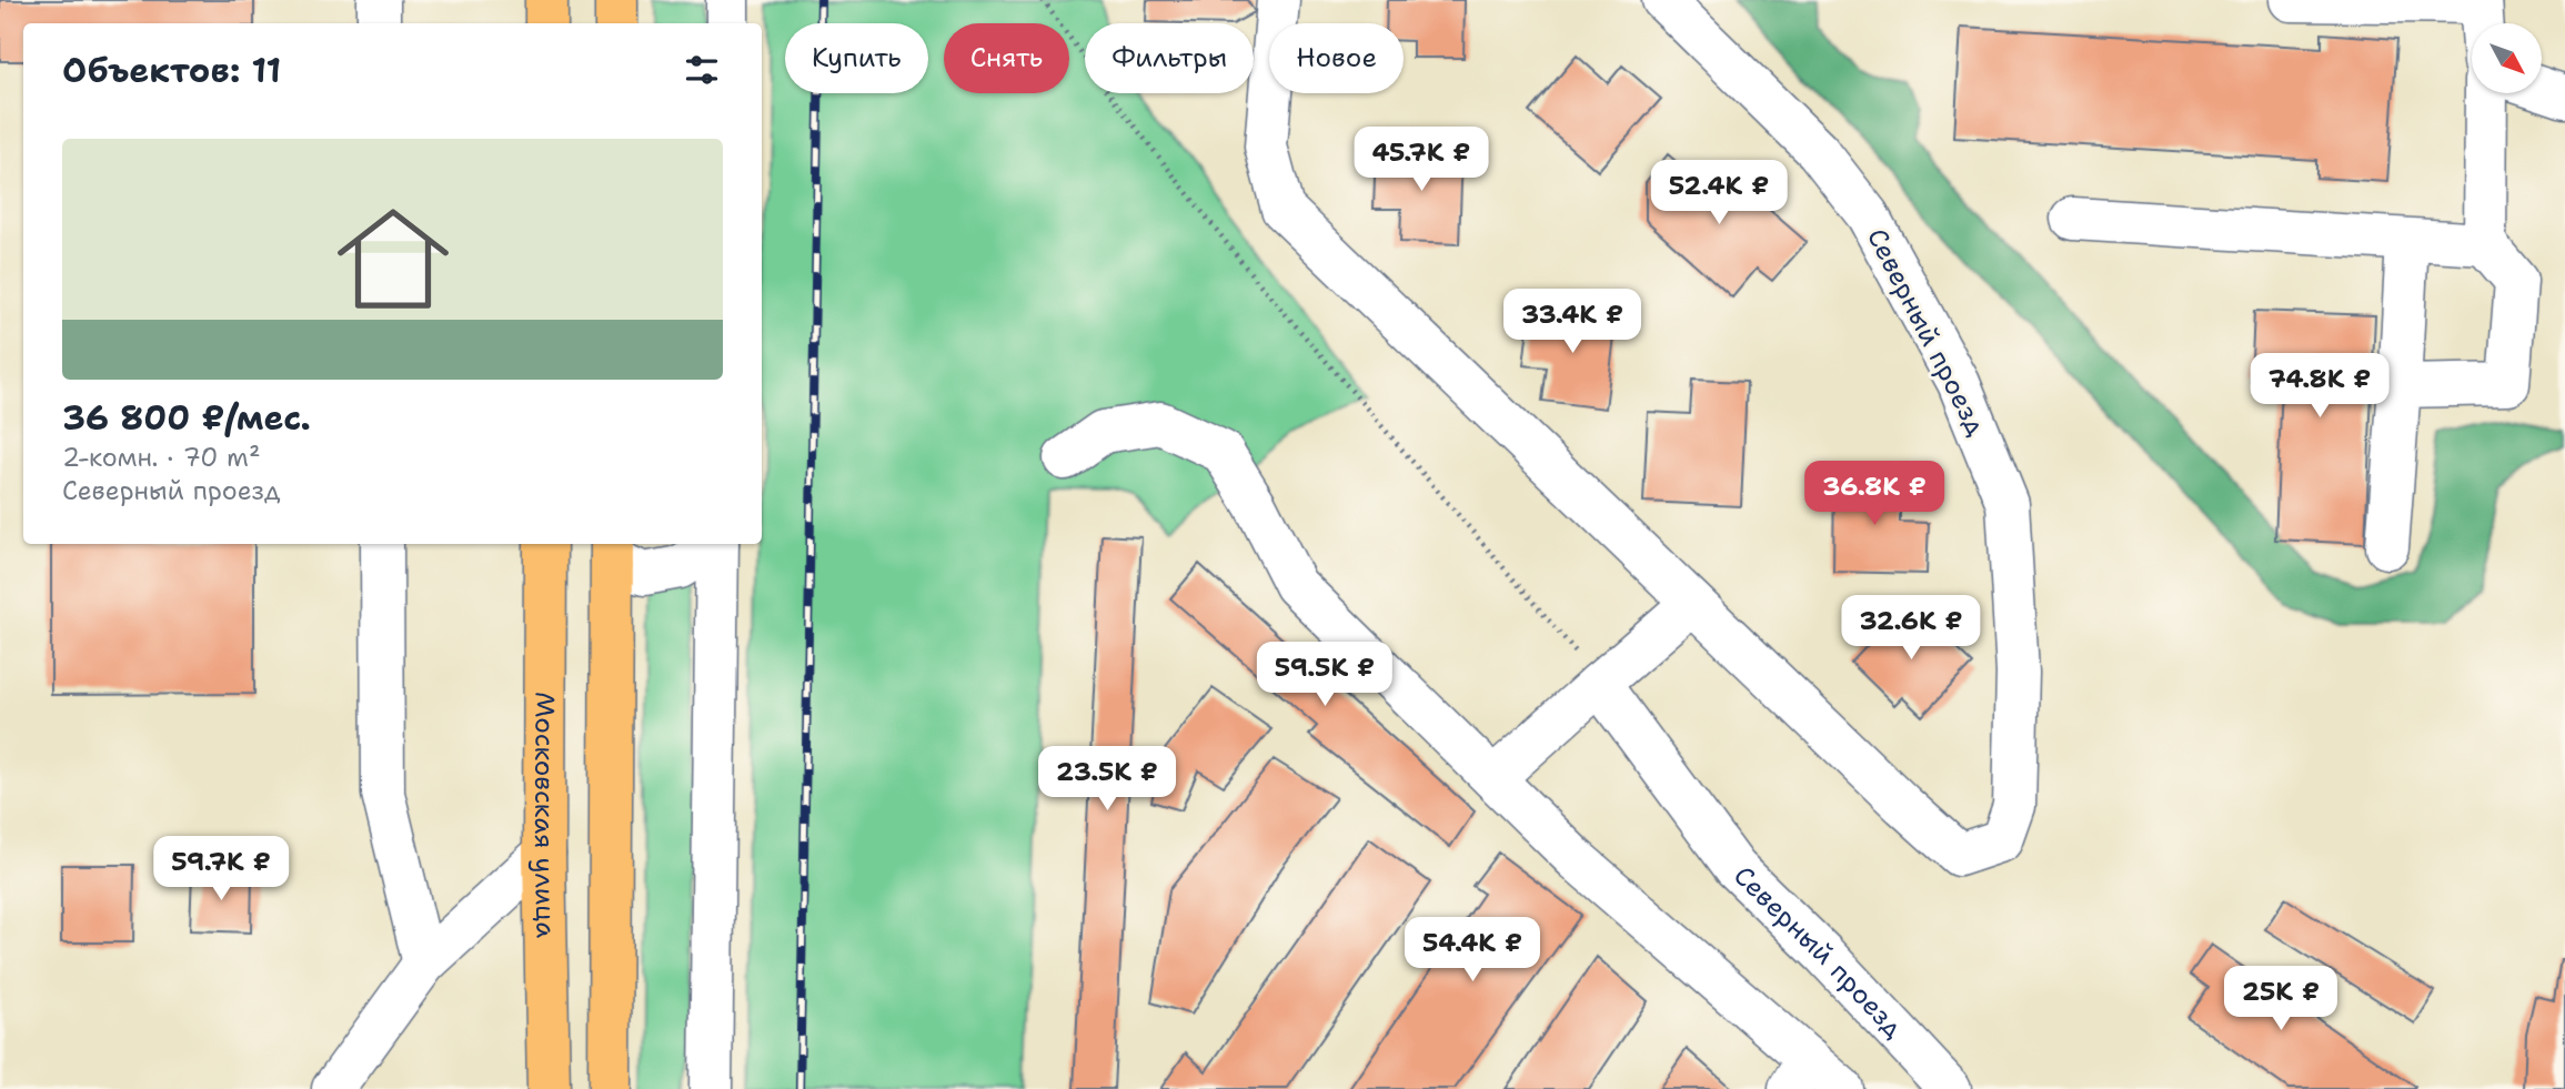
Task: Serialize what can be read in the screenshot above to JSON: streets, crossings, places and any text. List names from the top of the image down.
{
  "streets": {
    "main road": ["Московская улица"],
    "street": ["Северный проезд"]
  },
  "north": "bottom right",
  "page": {
    "chip": [
      "Купить",
      "Снять",
      "Фильтры",
      "Новое"
    ],
    "heading": "Объектов: 11",
    "list": [
      {
        "name": "36 800 ₽/мес.",
        "note": "2-комн. · 70 m² · Северный проезд"
      }
    ],
    "price": [
      "45.7K ₽",
      "52.4K ₽",
      "33.4K ₽",
      "74.8K ₽",
      "36.8K ₽",
      "32.6K ₽",
      "59.5K ₽",
      "23.5K ₽",
      "59.7K ₽",
      "54.4K ₽",
      "25K ₽"
    ]
  }
}
